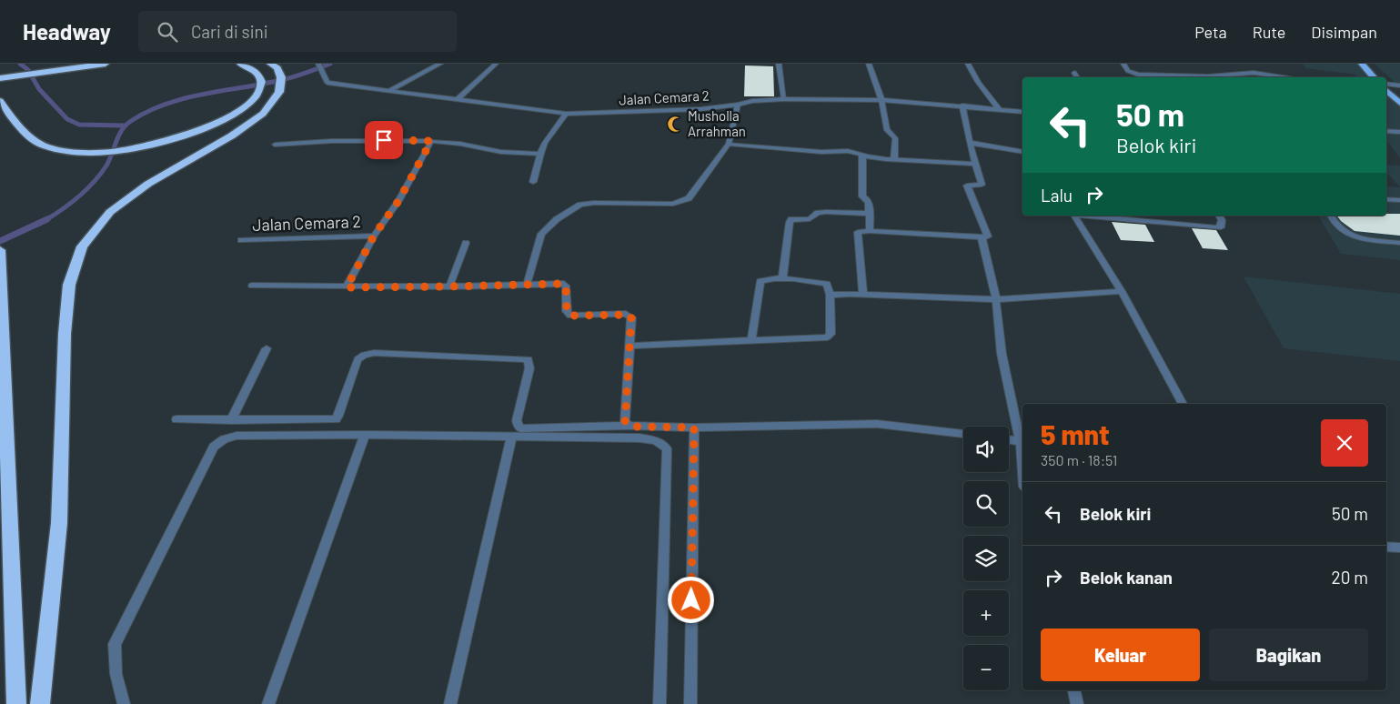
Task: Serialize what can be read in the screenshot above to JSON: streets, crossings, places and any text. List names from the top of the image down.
{
  "streets": {
    "street": ["Jalan Cemara 2"]
  },
  "places": {
    "mosque": ["Musholla Arrahman"]
  },
  "page": {
    "header": "Headway",
    "search": "Cari di sini",
    "nav": ["Peta", "Rute", "Disimpan"],
    "turn": ["50 m", "Belok kiri"],
    "then": "Lalu",
    "heading": ["5 mnt", "350 m · 18:51"],
    "map_buttons": ["+", "−"],
    "list": [
      {
        "name": "Belok kiri",
        "value": "50 m"
      },
      {
        "name": "Belok kanan",
        "value": "20 m"
      }
    ],
    "buttons": ["Keluar", "Bagikan"]
  }
}
